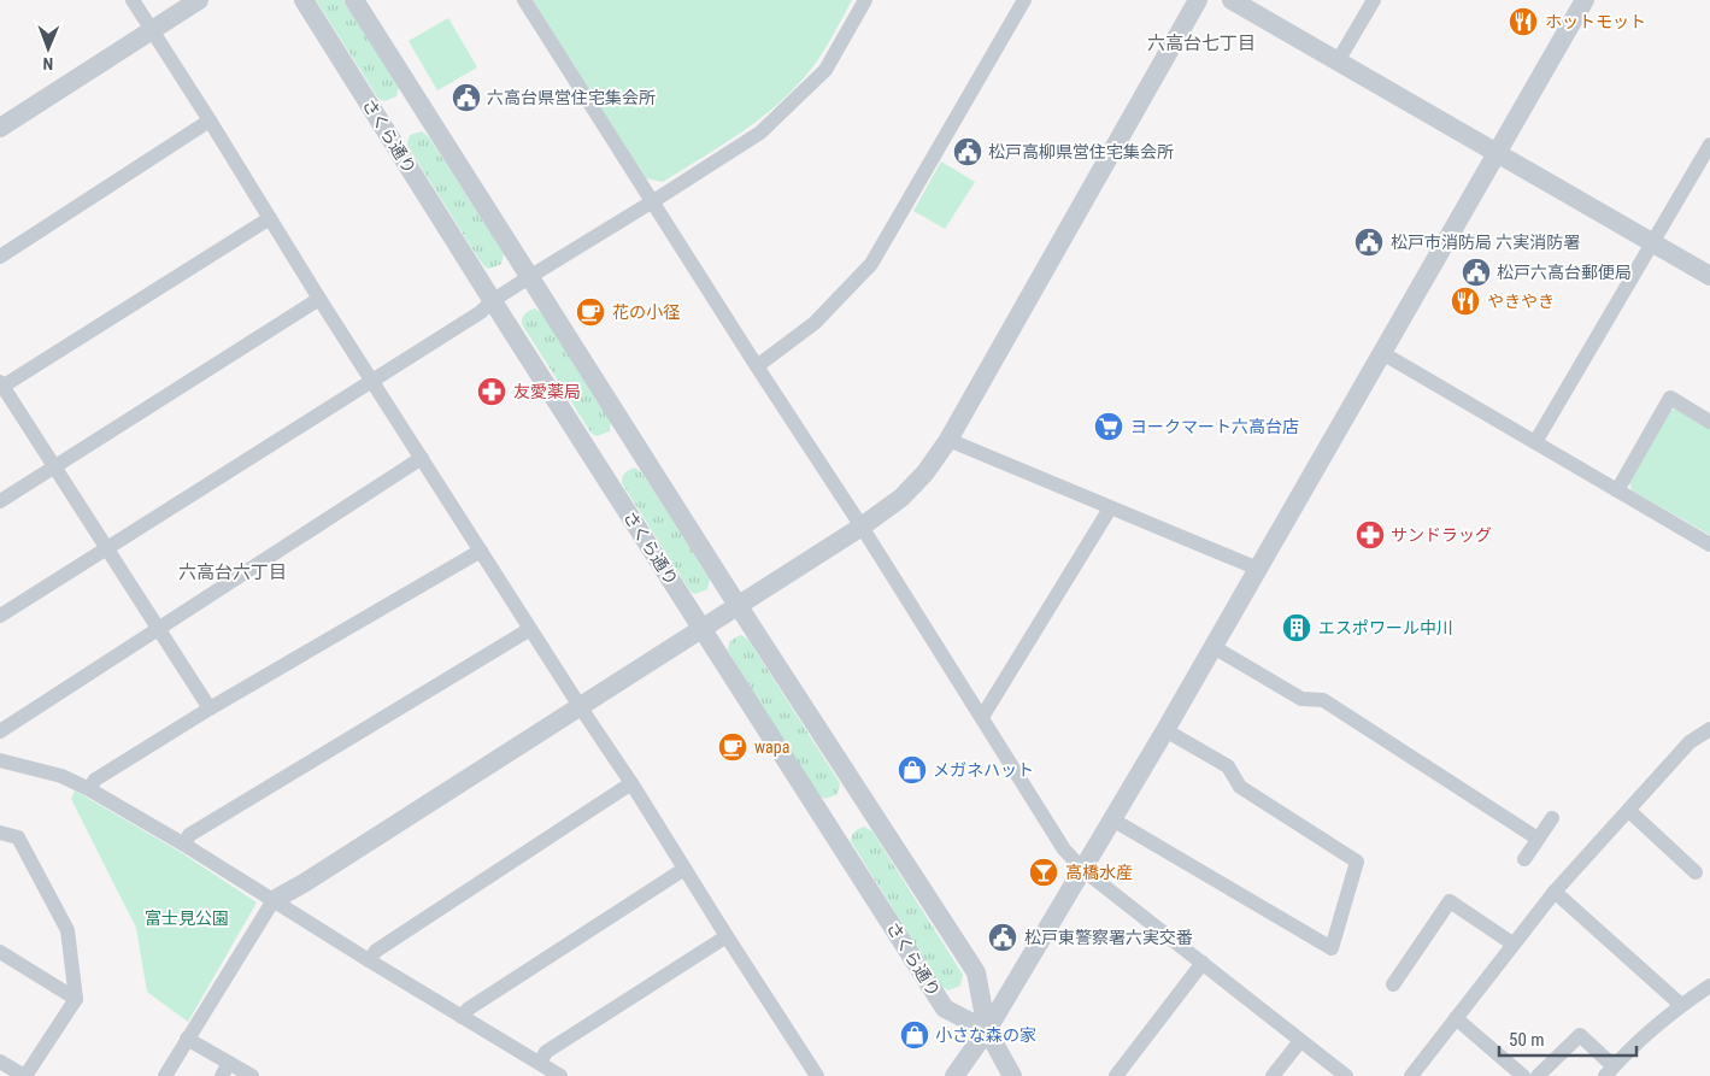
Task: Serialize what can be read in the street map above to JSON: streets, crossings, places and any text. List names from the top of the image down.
{
  "streets": {
    "street": ["さくら通り"]
  },
  "districts": ["六高台七丁目", "六高台六丁目"],
  "parks": ["富士見公園"],
  "places": {
    "restaurant": ["ホットモット", "やきやき"],
    "public building": [
      "六高台県営住宅集会所",
      "松戸高柳県営住宅集会所",
      "松戸市消防局 六実消防署",
      "松戸六高台郵便局",
      "松戸東警察署六実交番"
    ],
    "cafe": ["花の小径", "wapa"],
    "pharmacy": ["友愛薬局", "サンドラッグ"],
    "supermarket": ["ヨークマート六高台店"],
    "building": ["エスポワール中川"],
    "shop": ["メガネハット", "小さな森の家"],
    "bar": ["高橋水産"]
  },
  "scale_bar": "50 m",
  "north": "bottom"
}
